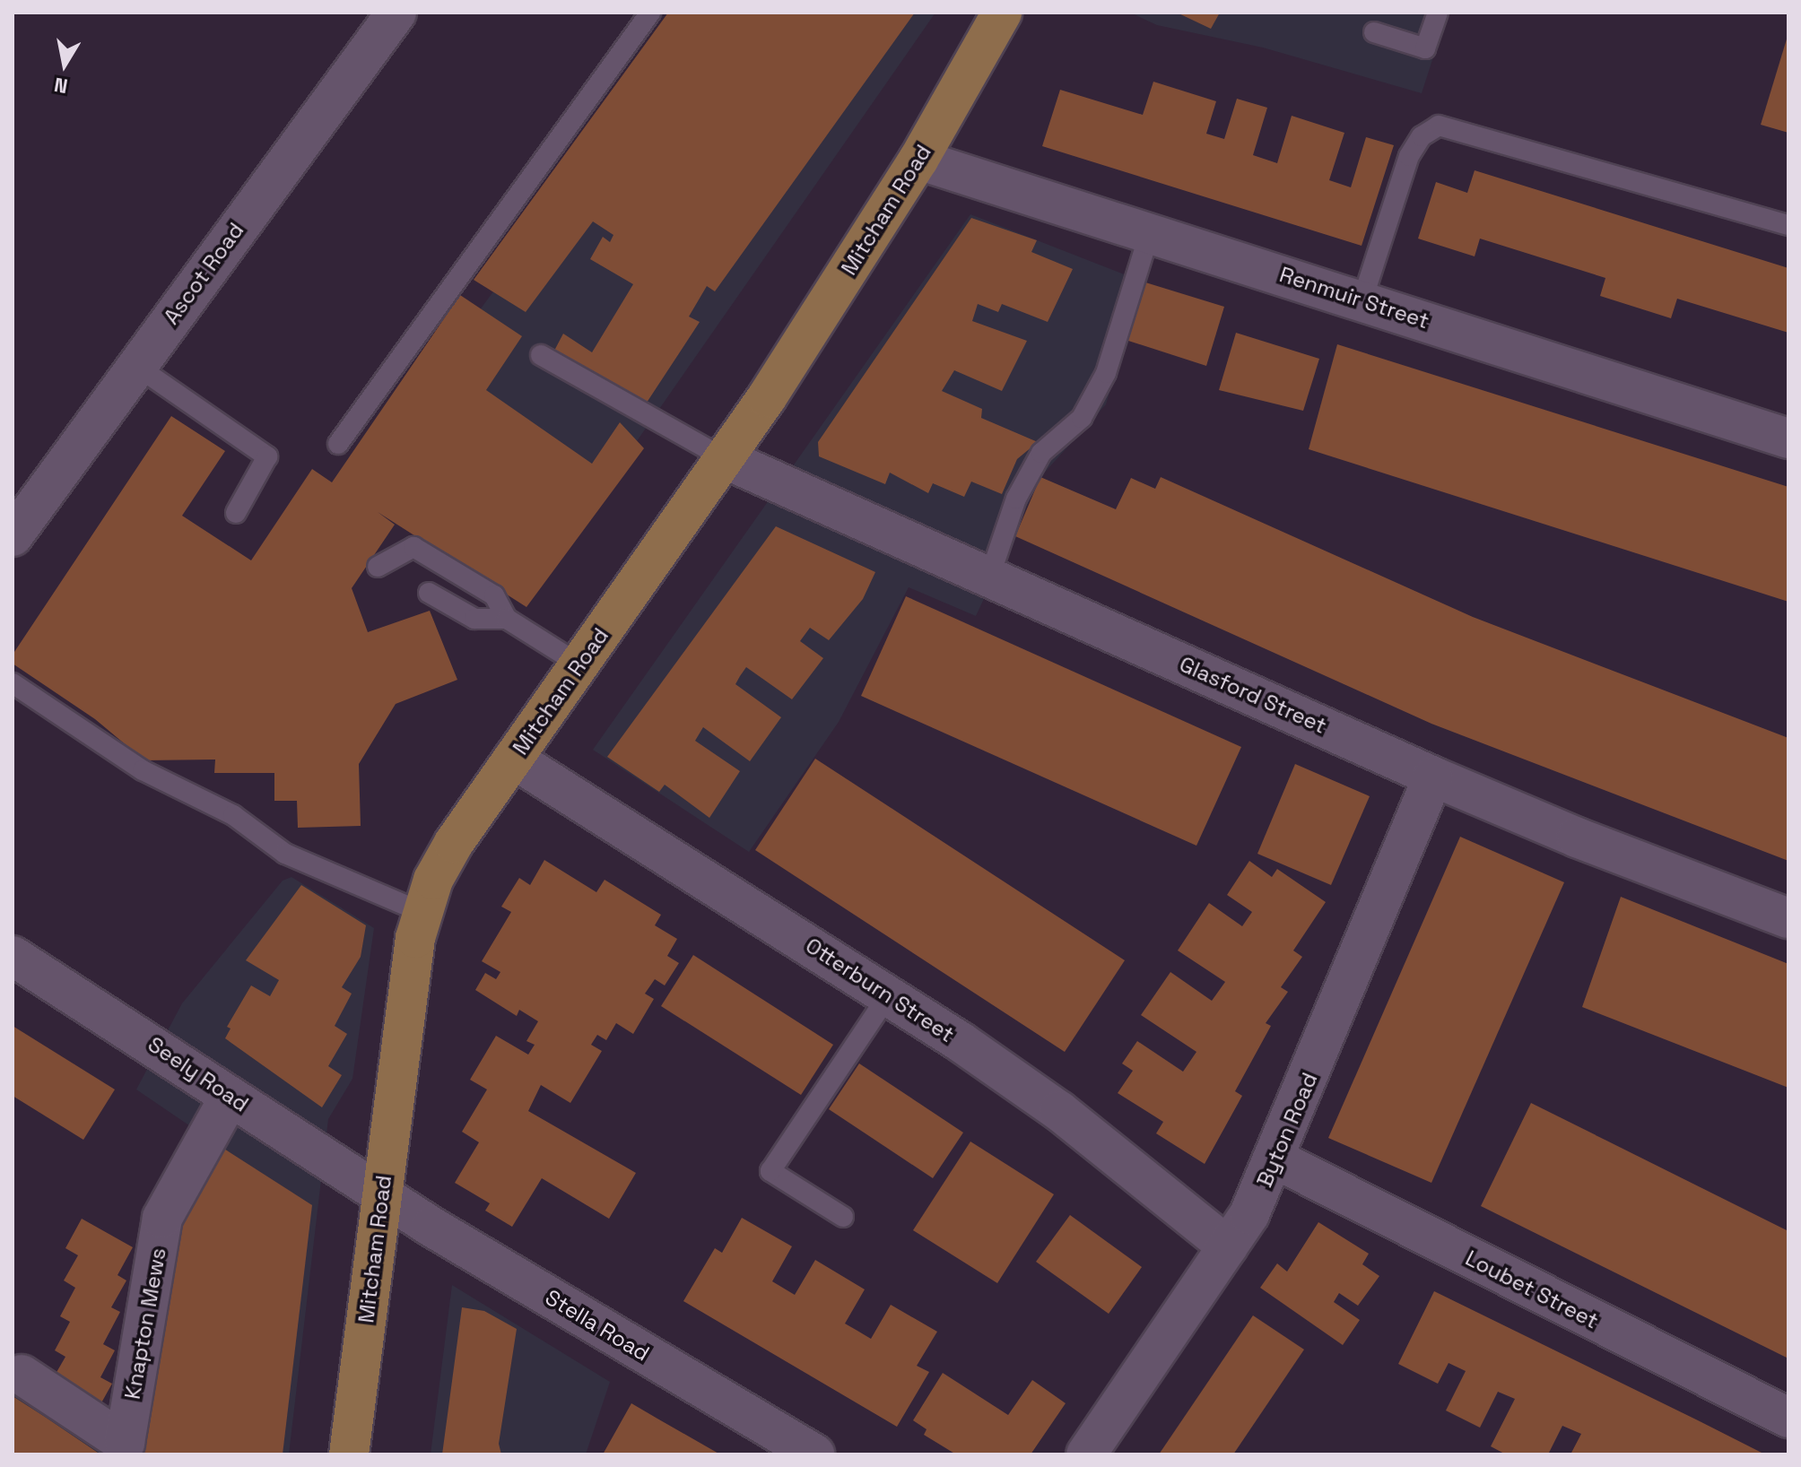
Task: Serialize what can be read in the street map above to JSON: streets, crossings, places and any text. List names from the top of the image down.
{
  "streets": {
    "main road": ["Mitcham Road"],
    "street": [
      "Ascot Road",
      "Renmuir Street",
      "Glasford Street",
      "Otterburn Street",
      "Seely Road",
      "Byton Road",
      "Loubet Street",
      "Knapton Mews",
      "Stella Road"
    ]
  },
  "crossings": [
    ["Mitcham Road", "Renmuir Street"],
    ["Mitcham Road", "Glasford Street"],
    ["Mitcham Road", "Otterburn Street"],
    ["Mitcham Road", "Seely Road"],
    ["Mitcham Road", "Stella Road"],
    ["Glasford Street", "Byton Road"],
    ["Otterburn Street", "Byton Road"],
    ["Seely Road", "Knapton Mews"],
    ["Seely Road", "Stella Road"],
    ["Byton Road", "Loubet Street"]
  ],
  "north": "bottom"
}
